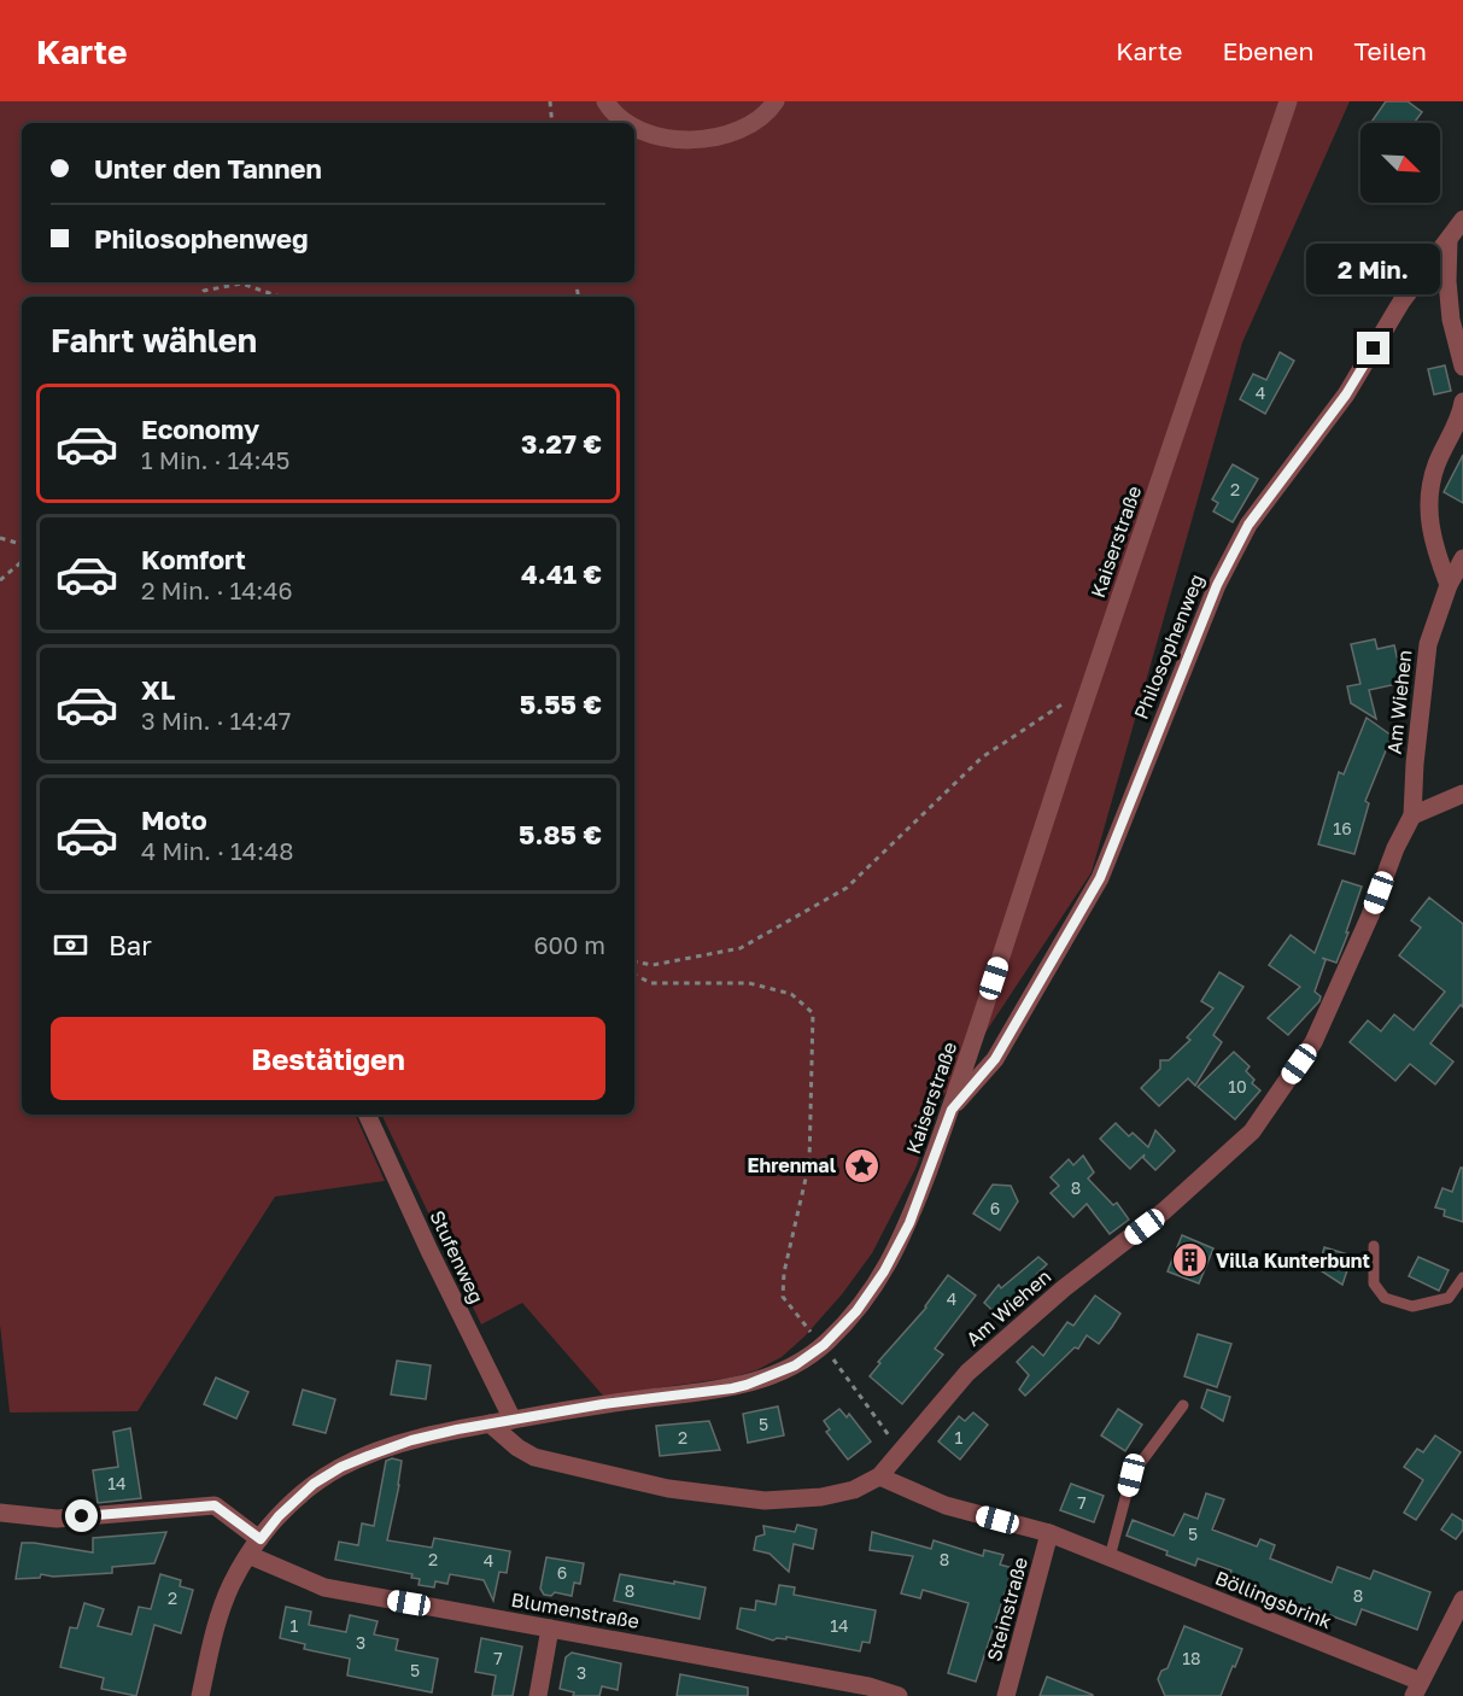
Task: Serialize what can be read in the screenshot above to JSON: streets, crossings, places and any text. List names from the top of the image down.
{
  "streets": {
    "street": [
      "Kaiserstraße",
      "Philosophenweg",
      "Am Wiehen",
      "Stufenweg",
      "Böllingsbrink",
      "Steinstraße",
      "Blumenstraße"
    ]
  },
  "crossings": [
    ["Kaiserstraße", "Philosophenweg"],
    ["Kaiserstraße", "Am Wiehen"],
    ["Kaiserstraße", "Stufenweg"],
    ["Kaiserstraße", "Blumenstraße"],
    ["Am Wiehen", "Böllingsbrink"],
    ["Böllingsbrink", "Steinstraße"]
  ],
  "places": {
    "place": ["Ehrenmal"],
    "building": ["Villa Kunterbunt"]
  },
  "house_numbers": [
    "4",
    "2",
    "16",
    "10",
    "8",
    "6",
    "4",
    "5",
    "2",
    "1",
    "14",
    "7",
    "5",
    "2",
    "8",
    "4",
    "6",
    "8",
    "8",
    "2",
    "1",
    "14",
    "3",
    "7",
    "18",
    "5",
    "3"
  ],
  "north": "bottom right",
  "page": {
    "header": "Karte",
    "nav": ["Karte", "Ebenen", "Teilen"],
    "banner": ["Unter den Tannen", "Philosophenweg"],
    "bubble": "2 Min.",
    "heading": "Fahrt wählen",
    "list": [
      {
        "name": "Economy",
        "note": "1 Min. · 14:45",
        "value": "3.27 €"
      },
      {
        "name": "Komfort",
        "note": "2 Min. · 14:46",
        "value": "4.41 €"
      },
      {
        "name": "XL",
        "note": "3 Min. · 14:47",
        "value": "5.55 €"
      },
      {
        "name": "Moto",
        "note": "4 Min. · 14:48",
        "value": "5.85 €"
      }
    ],
    "pay": ["Bar", "600 m"],
    "buttons": "Bestätigen"
  }
}
